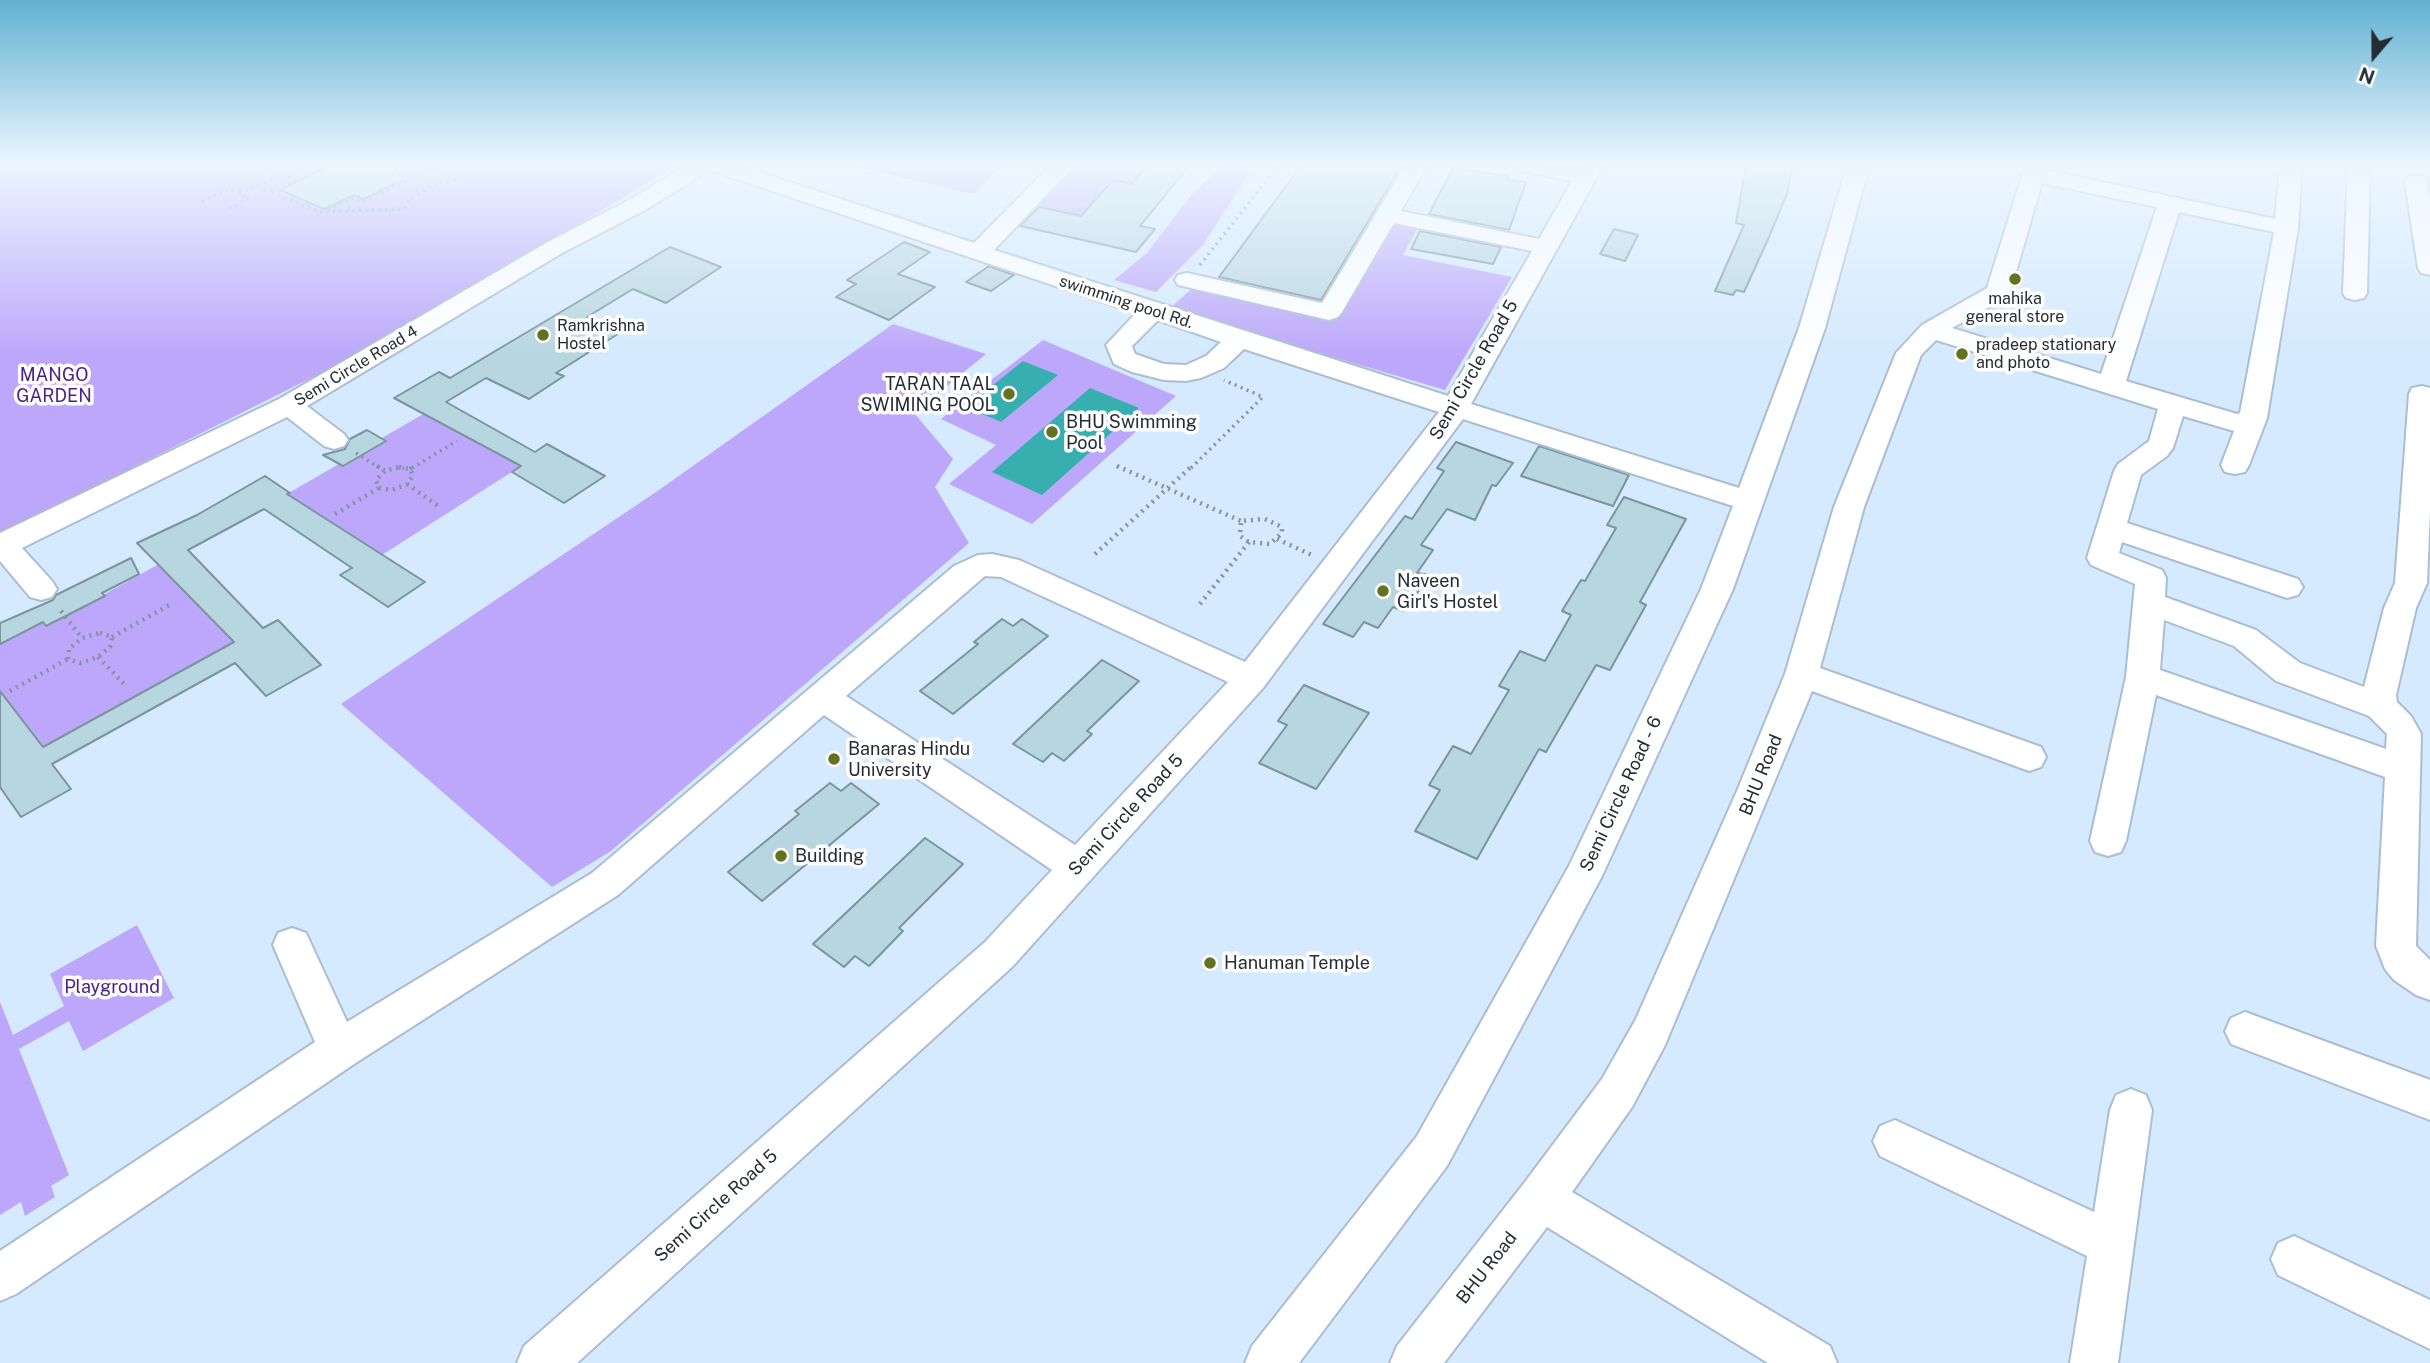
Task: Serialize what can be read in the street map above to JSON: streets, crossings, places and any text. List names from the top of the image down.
{
  "streets": {
    "street": [
      "swimming pool Rd.",
      "Semi Circle Road 4",
      "Semi Circle Road 5",
      "BHU Road",
      "Semi Circle Road - 6"
    ]
  },
  "crossings": [
    ["swimming pool Rd.", "Semi Circle Road 5"],
    ["swimming pool Rd.", "Semi Circle Road - 6"]
  ],
  "parks": ["MANGO GARDEN", "Playground"],
  "places": [
    "mahika general store",
    "Ramkrishna Hostel",
    "pradeep stationary and photo",
    "TARAN TAAL SWIMING POOL",
    "BHU Swimming Pool",
    "Naveen Girl's Hostel",
    "Banaras Hindu University",
    "Building",
    "Hanuman Temple"
  ],
  "north": "bottom"
}
